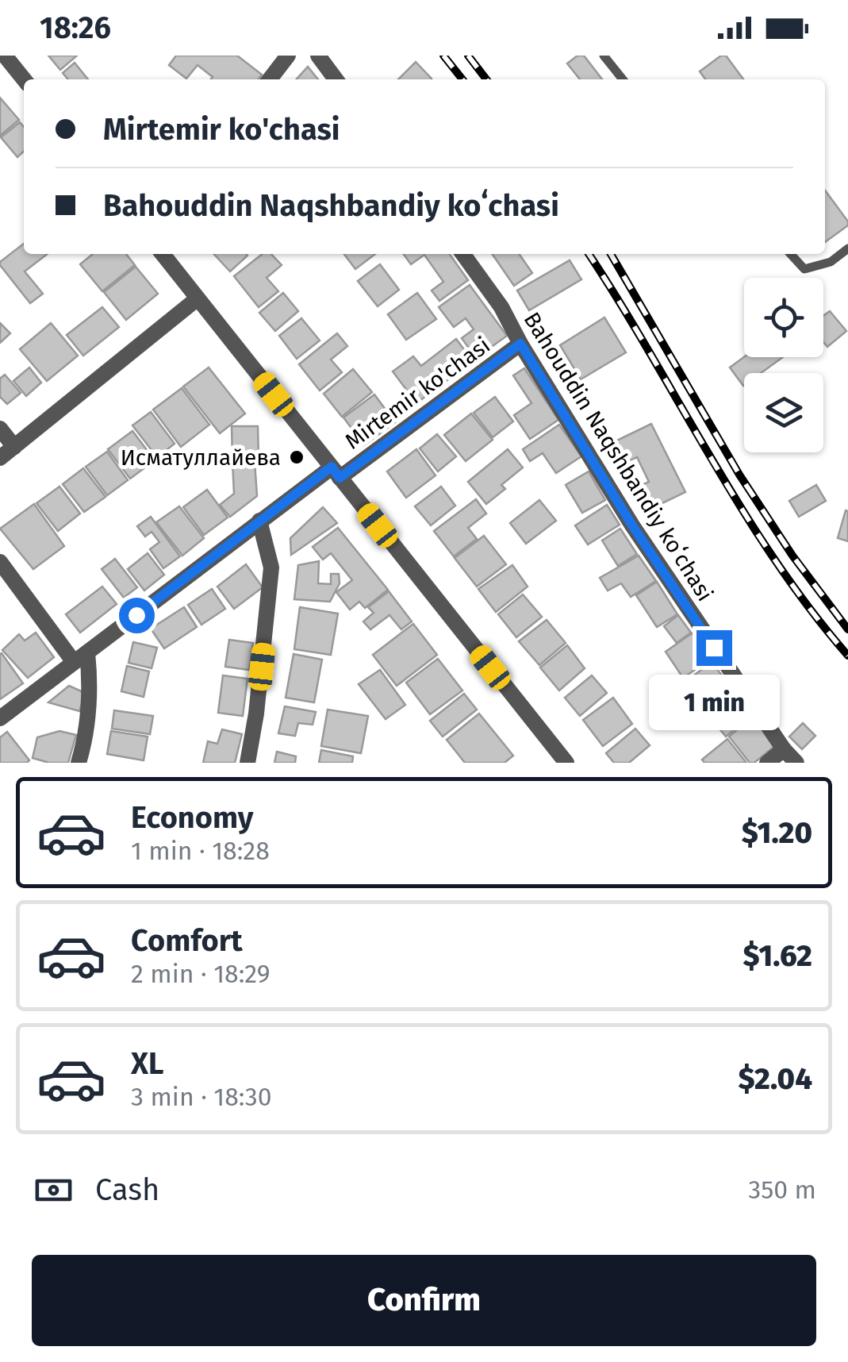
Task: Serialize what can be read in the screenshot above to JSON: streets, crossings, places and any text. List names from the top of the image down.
{
  "streets": {
    "street": ["Mirtemir ko'chasi", "Bahouddin Naqshbandiy koʻchasi"]
  },
  "crossings": [
    ["Mirtemir ko'chasi", "Bahouddin Naqshbandiy koʻchasi"]
  ],
  "places": ["Исматуллайева"],
  "page": {
    "status": "18:26",
    "banner": ["Mirtemir ko'chasi", "Bahouddin Naqshbandiy koʻchasi"],
    "bubble": "1 min",
    "list": [
      {
        "name": "Economy",
        "note": "1 min · 18:28",
        "value": "$1.20"
      },
      {
        "name": "Comfort",
        "note": "2 min · 18:29",
        "value": "$1.62"
      },
      {
        "name": "XL",
        "note": "3 min · 18:30",
        "value": "$2.04"
      }
    ],
    "pay": ["Cash", "350 m"],
    "buttons": "Confirm"
  }
}
